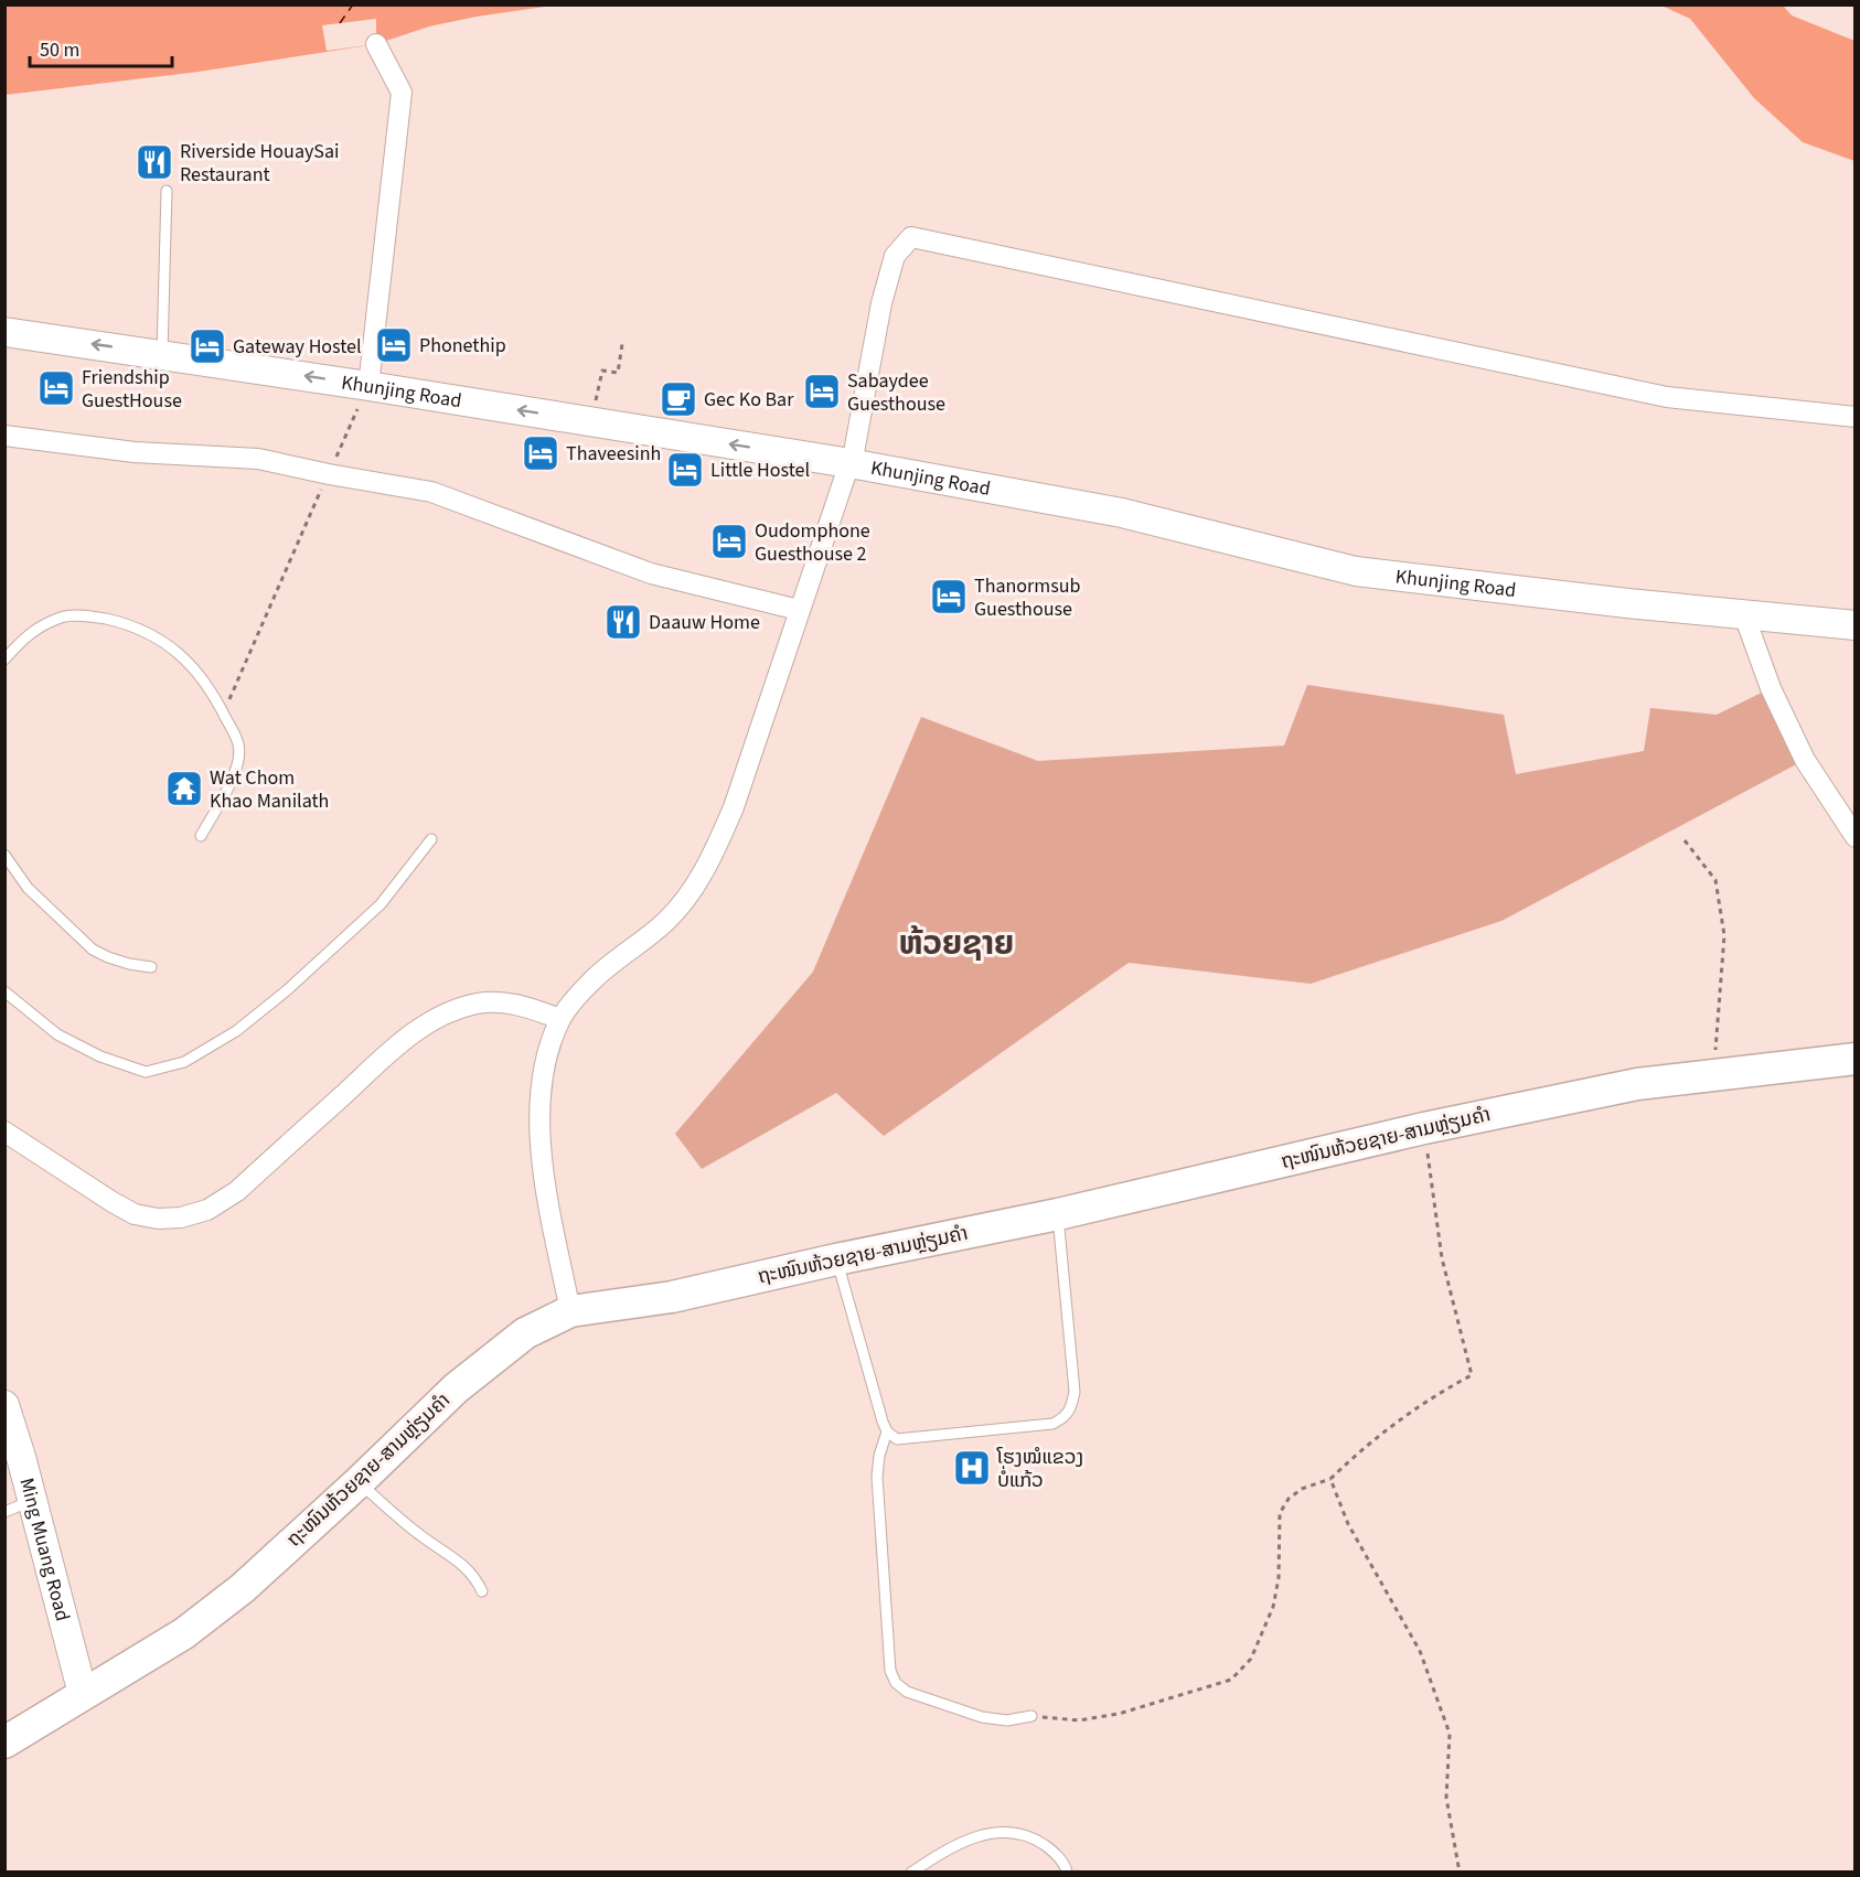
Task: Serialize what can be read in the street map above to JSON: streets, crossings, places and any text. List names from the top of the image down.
{
  "streets": {
    "main road": ["Khunjing Road", "ຖະໜົນຫ້ວຍຊາຍ-ສາມຫຼ່ຽມຄຳ", "Ming Muang Road"]
  },
  "crossings": [
    ["ຖະໜົນຫ້ວຍຊາຍ-ສາມຫຼ່ຽມຄຳ", "Ming Muang Road"]
  ],
  "one_way": ["Khunjing Road"],
  "districts": ["ຫ້ວຍຊາຍ"],
  "places": {
    "restaurant": ["Riverside HouaySai Restaurant", "Daauw Home"],
    "hotel": [
      "Phonethip",
      "Gateway Hostel",
      "Friendship GuestHouse",
      "Sabaydee Guesthouse",
      "Thaveesinh",
      "Little Hostel",
      "Oudomphone Guesthouse 2",
      "Thanormsub Guesthouse"
    ],
    "cafe": ["Gec Ko Bar"],
    "temple": ["Wat Chom Khao Manilath"],
    "hospital": ["ໂຮງໝໍແຂວງ ບໍ່ແກ້ວ"]
  },
  "scale_bar": "50 m"
}
